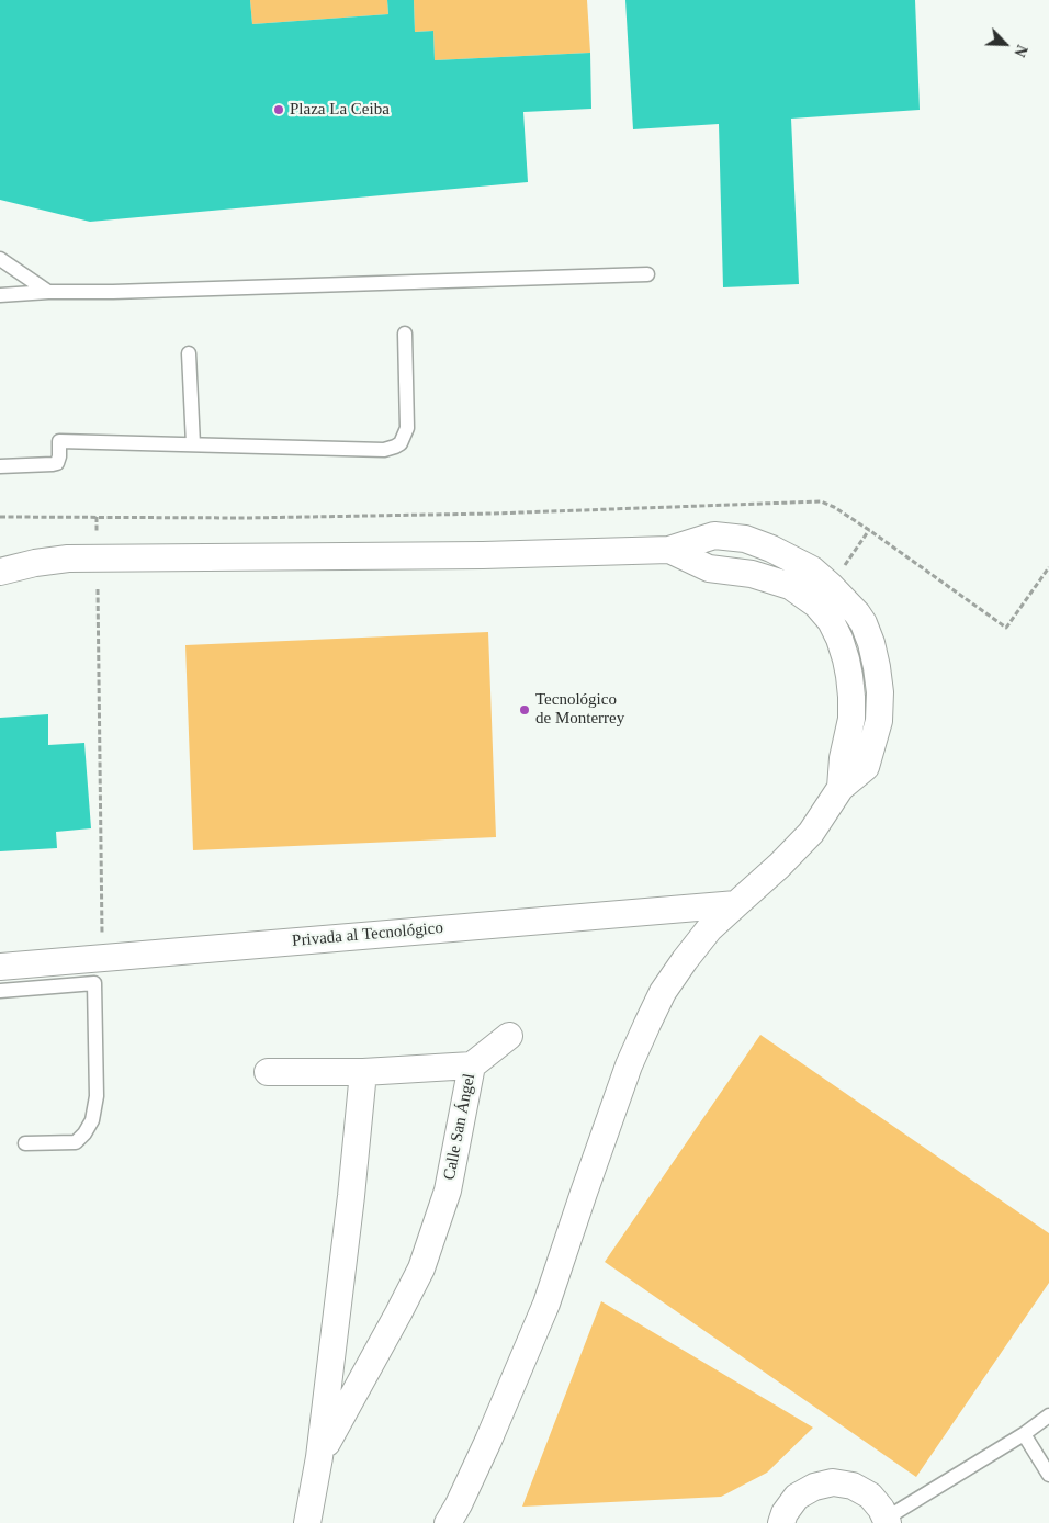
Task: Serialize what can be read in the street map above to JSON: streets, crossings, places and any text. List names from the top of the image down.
{
  "streets": {
    "street": ["Privada al Tecnológico", "Calle San Ángel"]
  },
  "places": ["Plaza La Ceiba", "Tecnológico de Monterrey"],
  "north": "bottom right"
}
